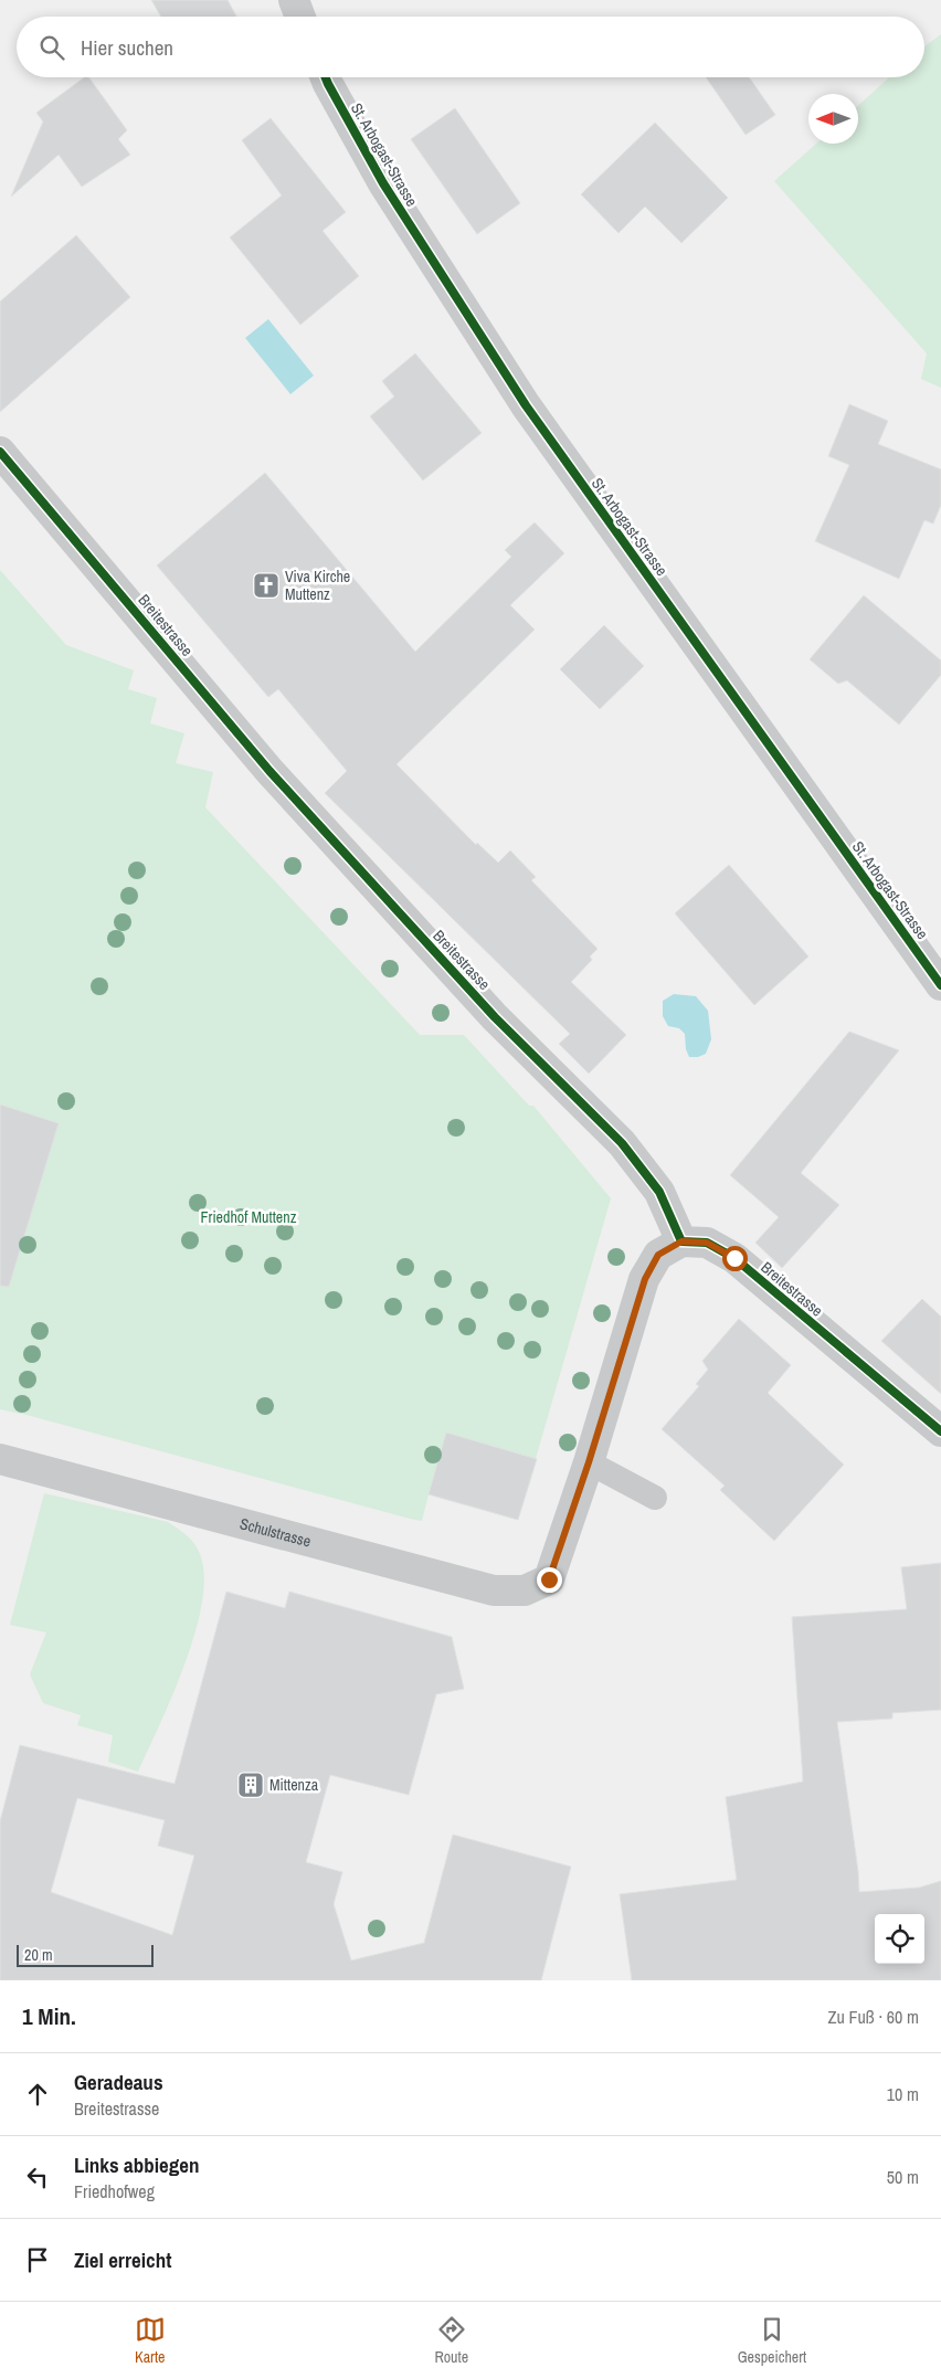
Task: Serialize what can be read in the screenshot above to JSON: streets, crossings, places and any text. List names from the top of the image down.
{
  "streets": {
    "street": ["St. Arbogast-Strasse", "Breitestrasse", "Schulstrasse"]
  },
  "parks": ["Friedhof Muttenz"],
  "places": {
    "church": ["Viva Kirche Muttenz"],
    "building": ["Mittenza"]
  },
  "scale_bar": "20 m",
  "north": "left",
  "page": {
    "search": "Hier suchen",
    "scale": "20 m",
    "heading": ["1 Min.", "Zu Fuß · 60 m"],
    "list": [
      ["Geradeaus", "Breitestrasse", "10 m"],
      ["Links abbiegen", "Friedhofweg", "50 m"],
      "Ziel erreicht"
    ],
    "nav": ["Karte", "Route", "Gespeichert"]
  }
}
